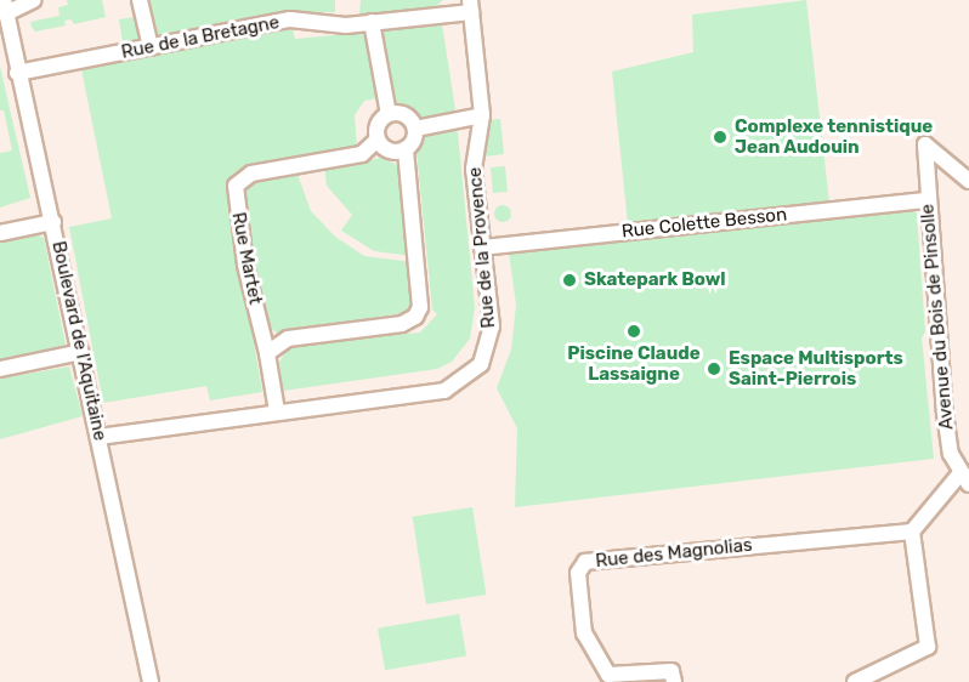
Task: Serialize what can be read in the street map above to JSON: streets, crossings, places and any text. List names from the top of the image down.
{
  "streets": {
    "street": [
      "Rue de la Bretagne",
      "Rue Colette Besson",
      "Rue de la Provence",
      "Rue Martet",
      "Avenue du Bois de Pinsolle",
      "Boulevard de l'Aquitaine",
      "Rue des Magnolias"
    ]
  },
  "crossings": [
    ["Rue de la Bretagne", "Rue de la Provence"],
    ["Rue de la Bretagne", "Boulevard de l'Aquitaine"],
    ["Rue Colette Besson", "Rue de la Provence"],
    ["Rue Colette Besson", "Avenue du Bois de Pinsolle"],
    ["Rue de la Provence", "Rue Martet"],
    ["Rue de la Provence", "Boulevard de l'Aquitaine"]
  ],
  "places": [
    "Complexe tennistique Jean Audouin",
    "Skatepark Bowl",
    "Piscine Claude Lassaigne",
    "Espace Multisports Saint-Pierrois"
  ]
}
